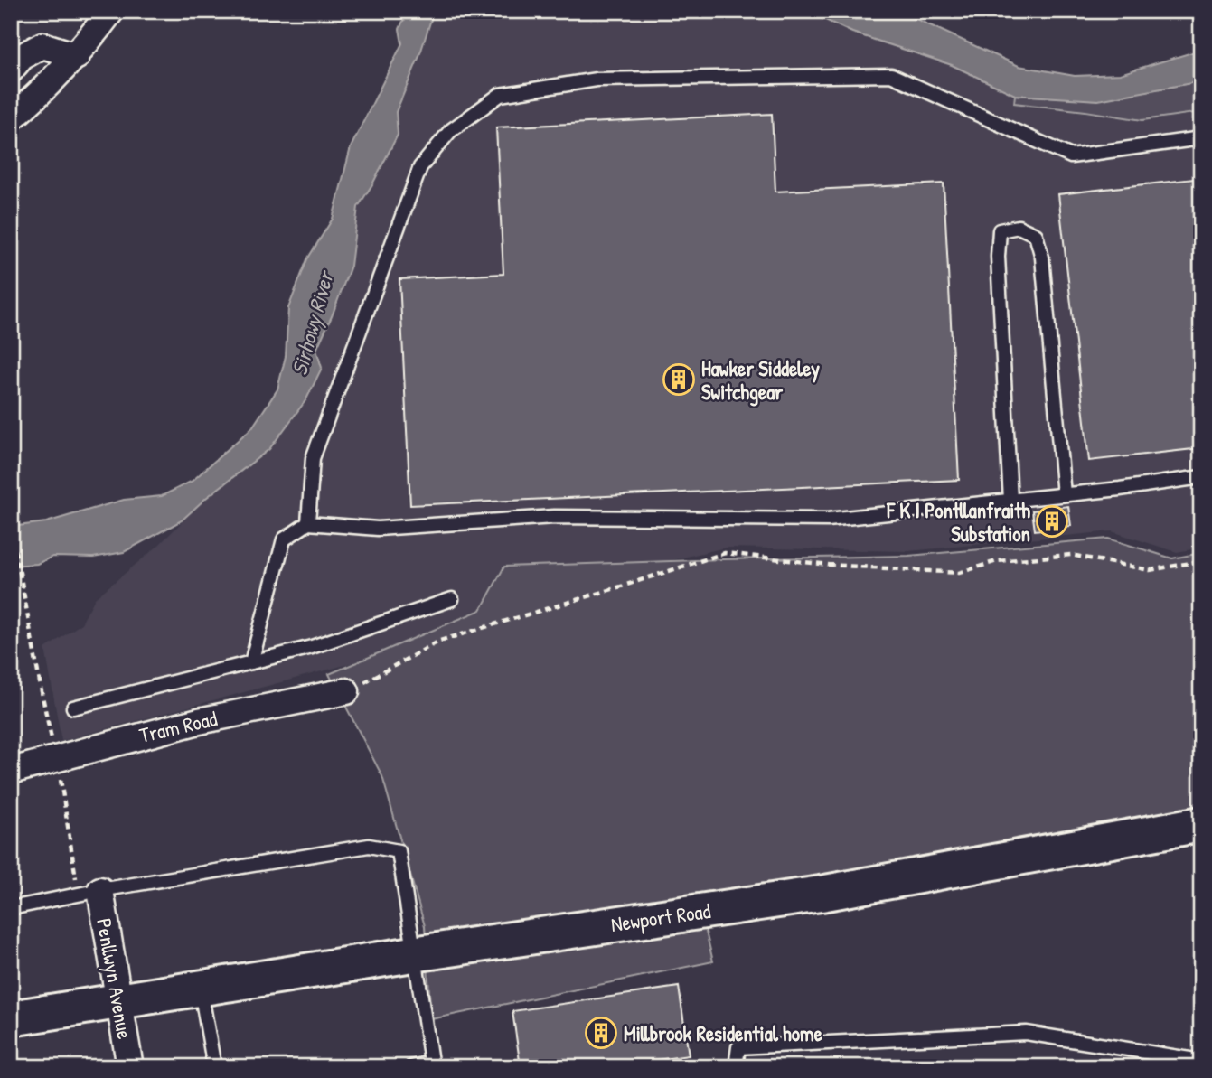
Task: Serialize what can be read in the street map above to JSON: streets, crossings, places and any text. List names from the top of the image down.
{
  "streets": {
    "main road": ["Newport Road"],
    "street": ["Tram Road", "Penllwyn Avenue"]
  },
  "crossings": [
    ["Newport Road", "Penllwyn Avenue"]
  ],
  "water": ["Sirhowy River"],
  "places": {
    "building": ["Hawker Siddeley Switchgear", "F K I Pontllanfraith Substation", "Millbrook Residential home"]
  }
}
